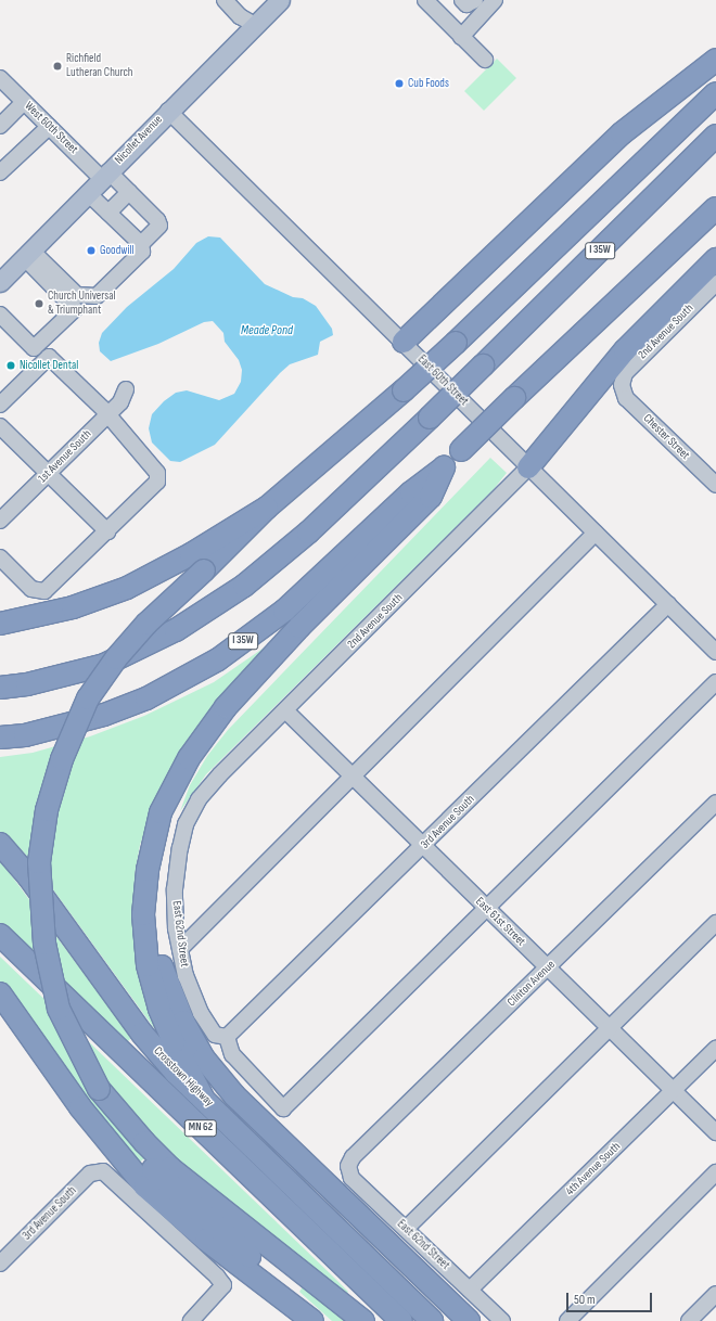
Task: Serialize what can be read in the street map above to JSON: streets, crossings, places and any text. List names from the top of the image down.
{
  "streets": {
    "highway": ["I 35W", "Crosstown Highway", "MN 62"],
    "main road": ["Nicollet Avenue"],
    "street": [
      "West 60th Street",
      "2nd Avenue South",
      "East 60th Street",
      "Chester Street",
      "1st Avenue South",
      "3rd Avenue South",
      "East 61st Street",
      "East 62nd Street",
      "Clinton Avenue",
      "4th Avenue South"
    ]
  },
  "crossings": [
    ["West 60th Street", "Nicollet Avenue"],
    ["Nicollet Avenue", "East 60th Street"],
    ["2nd Avenue South", "East 60th Street"],
    ["2nd Avenue South", "Chester Street"],
    ["2nd Avenue South", "East 61st Street"],
    ["2nd Avenue South", "East 62nd Street"],
    ["East 60th Street", "3rd Avenue South"],
    ["3rd Avenue South", "East 61st Street"],
    ["3rd Avenue South", "East 62nd Street"],
    ["East 61st Street", "Clinton Avenue"],
    ["East 61st Street", "4th Avenue South"],
    ["East 62nd Street", "Clinton Avenue"],
    ["East 62nd Street", "4th Avenue South"]
  ],
  "water": ["Meade Pond"],
  "places": [
    "Richfield Lutheran Church",
    "Cub Foods",
    "Goodwill",
    "Church Universal & Triumphant",
    "Nicollet Dental"
  ],
  "scale_bar": "50 m"
}
